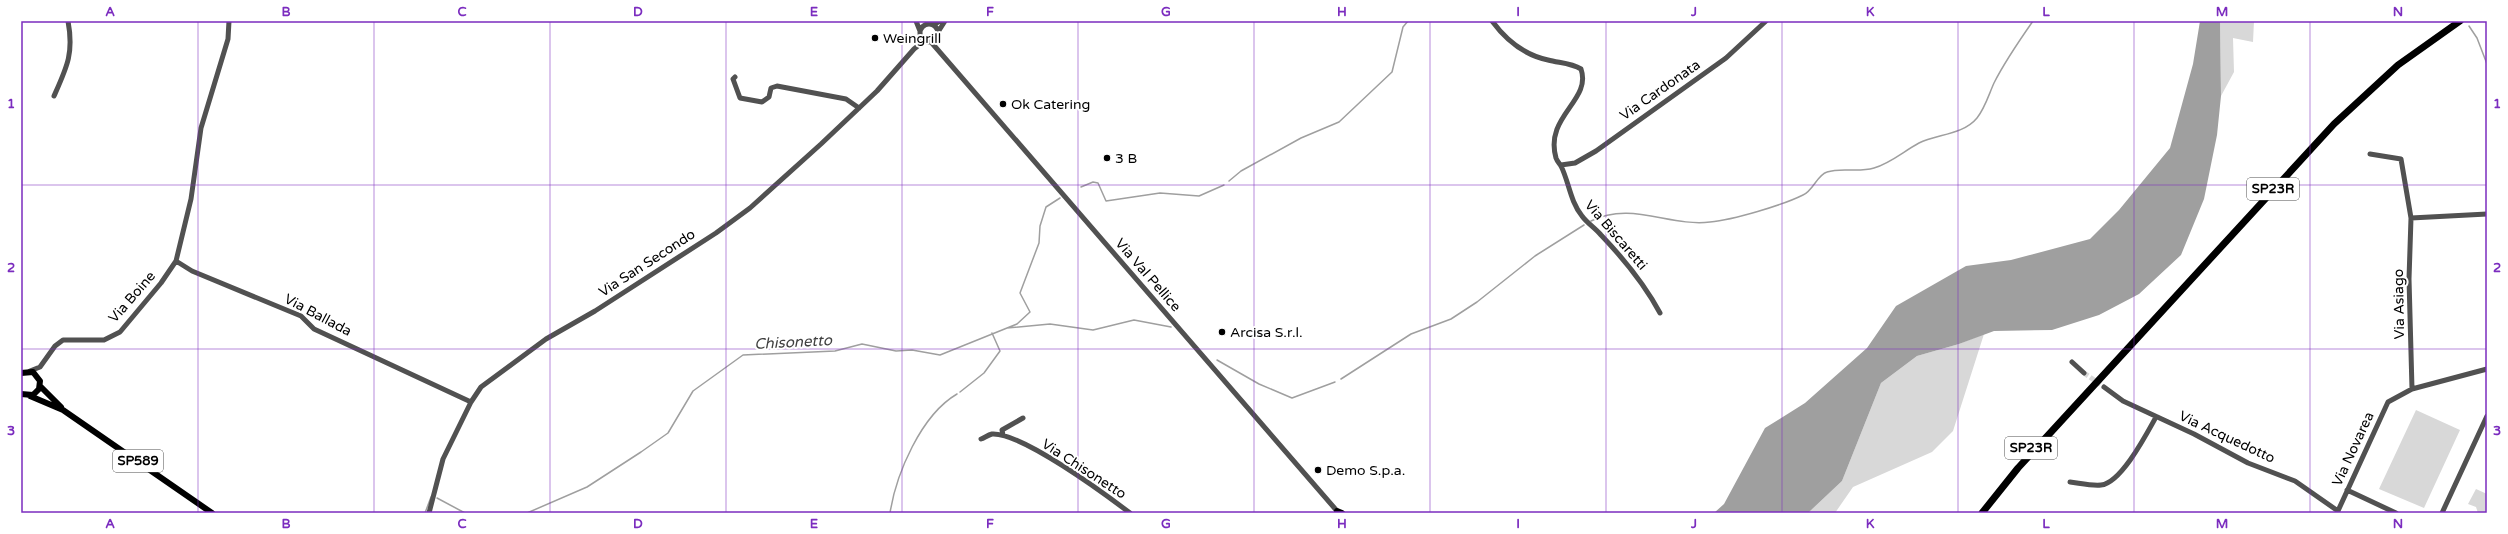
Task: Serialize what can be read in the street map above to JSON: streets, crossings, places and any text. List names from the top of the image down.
{
  "streets": {
    "highway": ["SP23R"],
    "main road": ["SP589"],
    "street": [
      "Via Cardonata",
      "Via Biscaretti",
      "Via San Secondo",
      "Via Val Pellice",
      "Via Boine",
      "Via Asiago",
      "Via Ballada",
      "Via Acquedotto",
      "Via Novarea",
      "Via Chisonetto"
    ]
  },
  "crossings": [
    ["Via Cardonata", "Via Biscaretti"],
    ["Via San Secondo", "Via Ballada"],
    ["Via Boine", "Via Ballada"],
    ["Via Asiago", "Via Novarea"],
    ["Via Acquedotto", "Via Novarea"]
  ],
  "water": ["Chisonetto"],
  "places": [
    "Weingrill",
    "Ok Catering",
    "3 B",
    "Arcisa S.r.l.",
    "Demo S.p.a."
  ],
  "grid": {
    "columns": [
      "A",
      "B",
      "C",
      "D",
      "E",
      "F",
      "G",
      "H",
      "I",
      "J",
      "K",
      "L",
      "M",
      "N"
    ],
    "rows": ["1", "2", "3"]
  }
}
